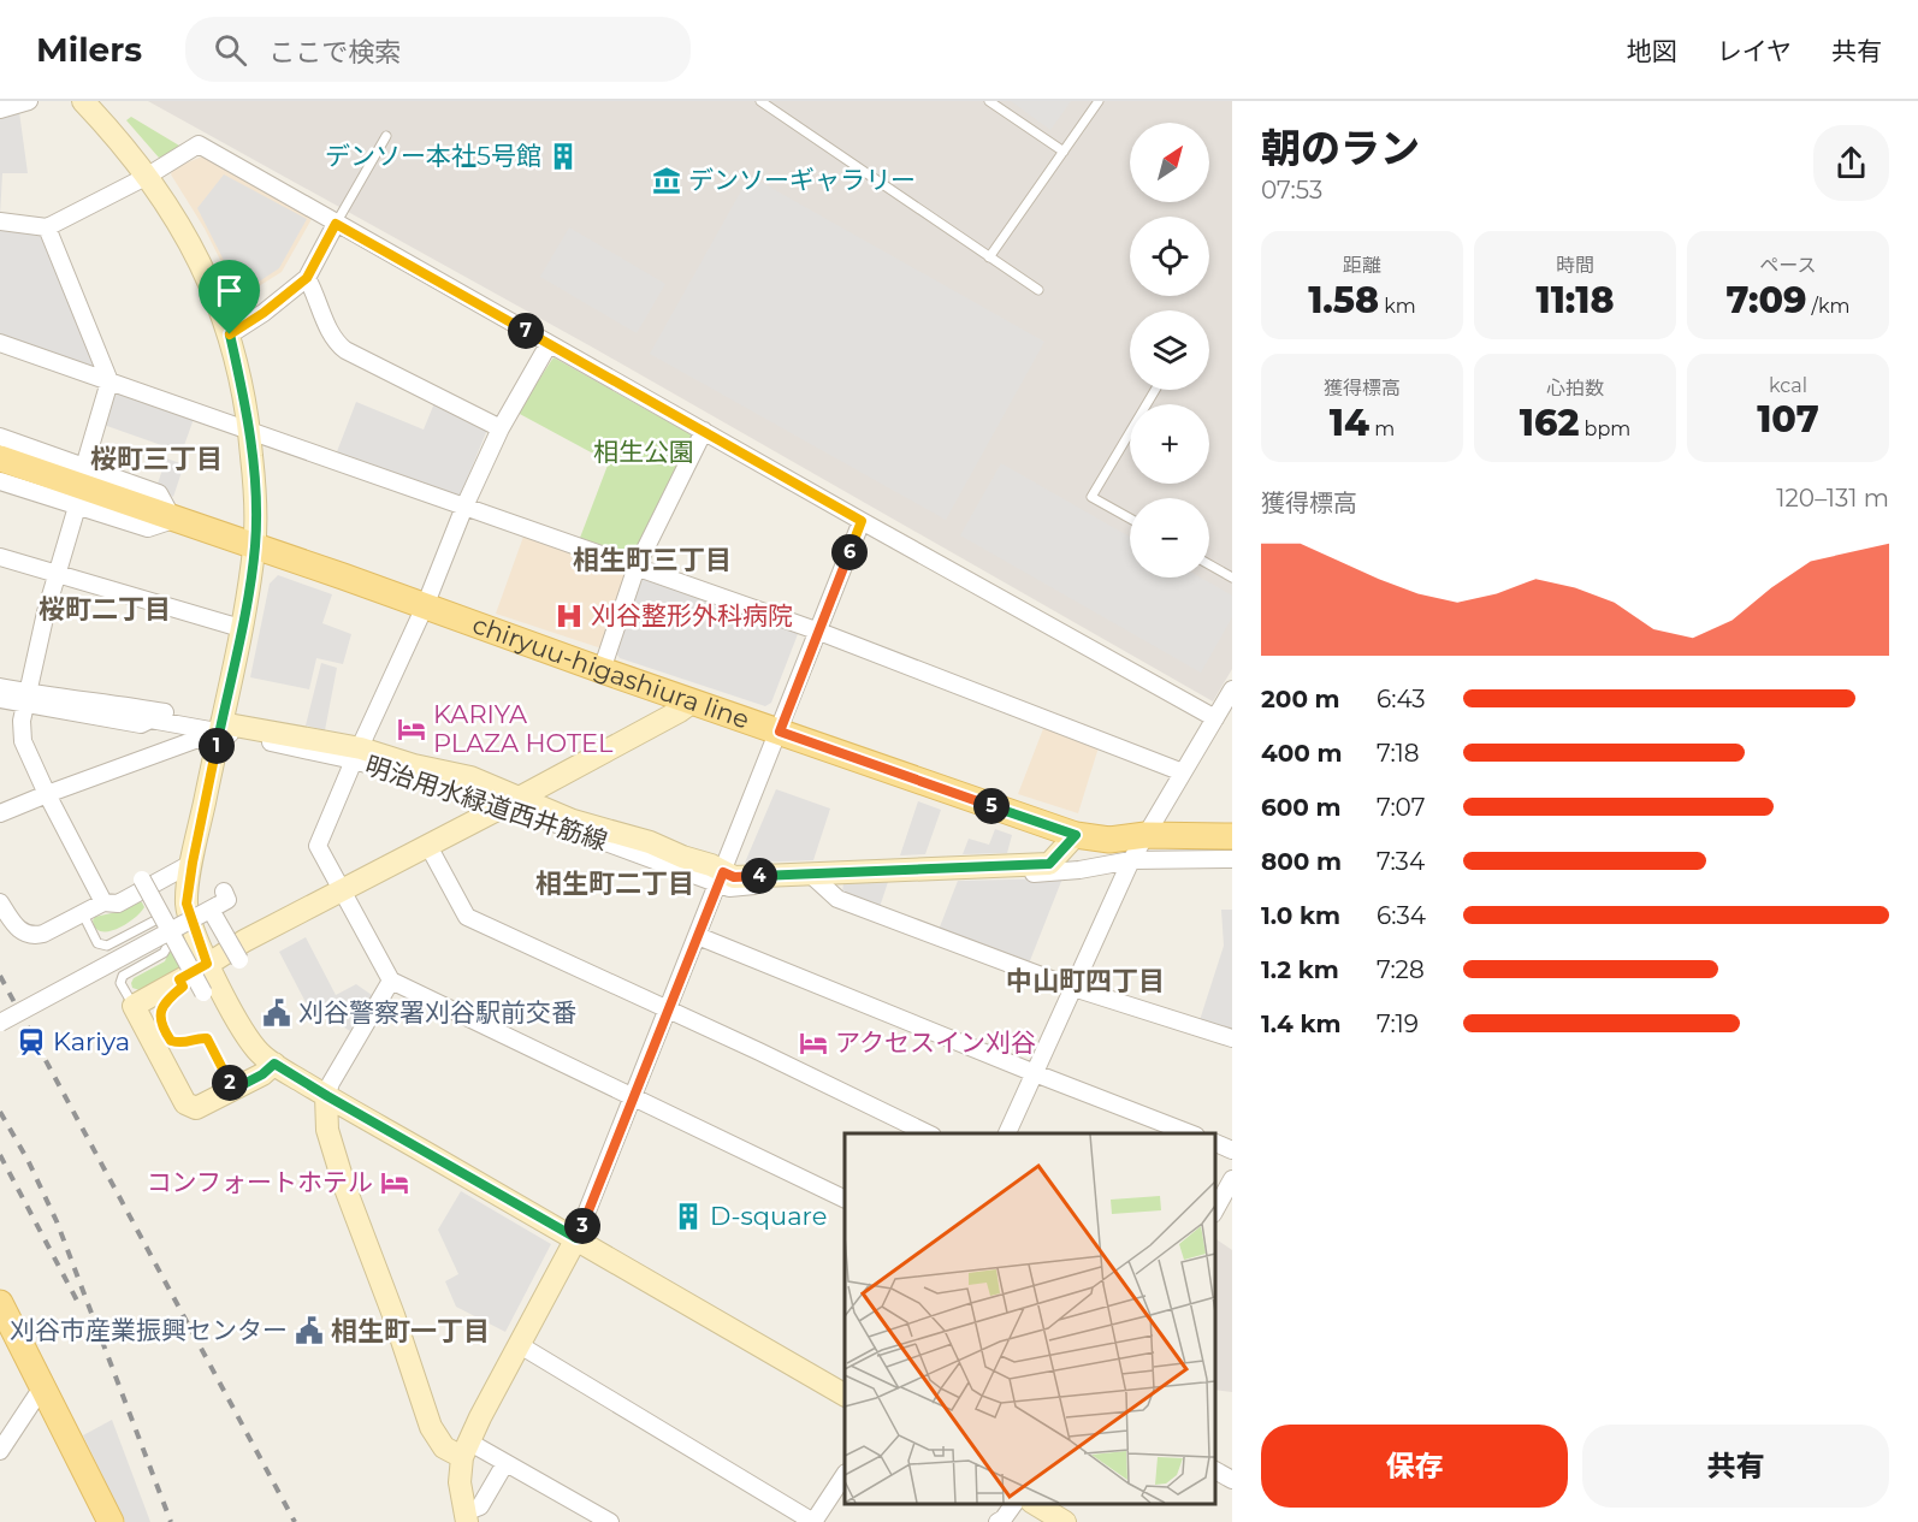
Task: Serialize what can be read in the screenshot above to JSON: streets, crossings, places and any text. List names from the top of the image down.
{
  "streets": {
    "main road": ["chiryuu-higashiura line"]
  },
  "districts": [
    "桜町三丁目",
    "相生町三丁目",
    "桜町二丁目",
    "相生町二丁目",
    "中山町四丁目",
    "相生町一丁目"
  ],
  "parks": ["相生公園"],
  "places": {
    "building": ["デンソー本社5号館", "D-square"],
    "museum": ["デンソーギャラリー"],
    "hospital": ["刈谷整形外科病院"],
    "hotel": ["KARIYA PLAZA HOTEL", "アクセスイン刈谷", "コンフォートホテル"],
    "public building": ["刈谷警察署刈谷駅前交番", "刈谷市産業振興センター"],
    "station": ["Kariya"]
  },
  "north": "top right",
  "page": {
    "header": "Milers",
    "search": "ここで検索",
    "nav": ["地図", "レイヤ", "共有"],
    "heading": ["朝のラン", "07:53"],
    "map_buttons": ["+", "−"],
    "stats": [
      ["距離", "1.58 km"],
      ["時間", "11:18"],
      ["ペース", "7:09 /km"],
      ["獲得標高", "14 m"],
      ["心拍数", "162 bpm"],
      ["kcal", "107"]
    ],
    "pins": [
      "7",
      "6",
      "1",
      "5",
      "4",
      "2",
      "3"
    ],
    "chart": ["獲得標高", "120–131 m"],
    "list": [
      {
        "name": "200 m",
        "note": "6:43"
      },
      {
        "name": "400 m",
        "note": "7:18"
      },
      {
        "name": "600 m",
        "note": "7:07"
      },
      {
        "name": "800 m",
        "note": "7:34"
      },
      {
        "name": "1.0 km",
        "note": "6:34"
      },
      {
        "name": "1.2 km",
        "note": "7:28"
      },
      {
        "name": "1.4 km",
        "note": "7:19"
      }
    ],
    "buttons": ["保存", "共有"]
  }
}
